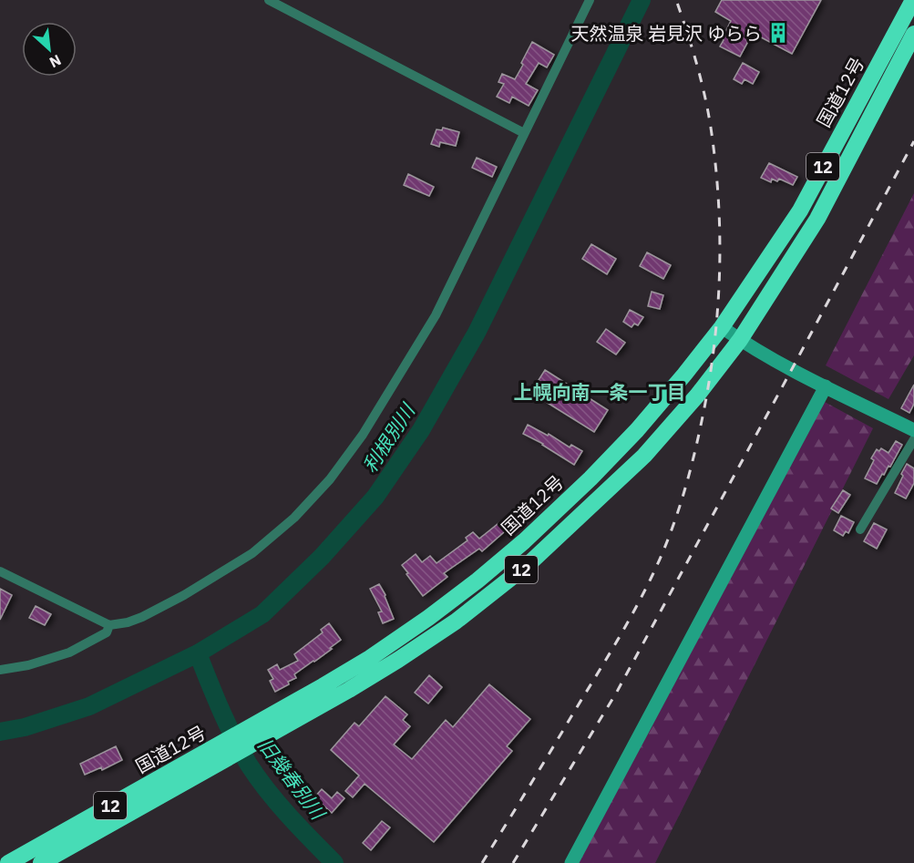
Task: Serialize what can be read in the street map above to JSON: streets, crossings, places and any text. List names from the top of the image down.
{
  "streets": {
    "highway": ["国道12号", "12"]
  },
  "districts": ["上幌向南一条一丁目"],
  "water": ["利根別川", "旧幾春別川"],
  "places": {
    "building": ["天然温泉 岩見沢 ゆらら"]
  },
  "north": "bottom right"
}
